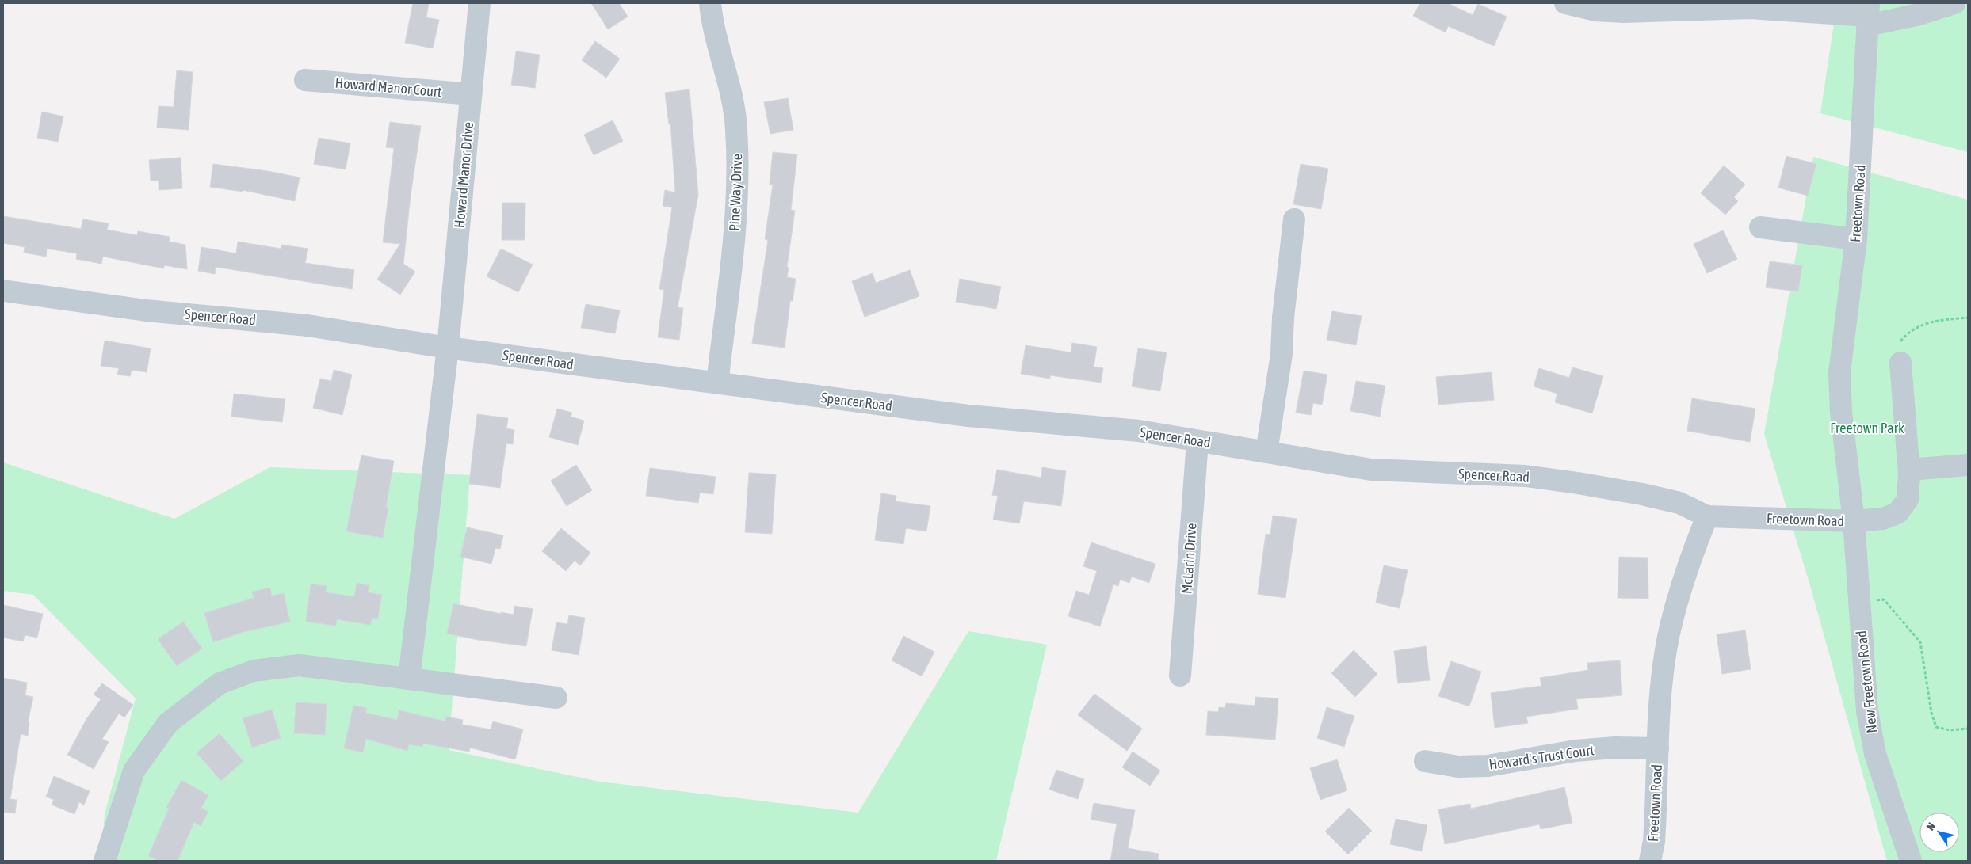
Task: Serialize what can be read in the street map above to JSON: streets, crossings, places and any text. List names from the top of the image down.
{
  "streets": {
    "street": [
      "Howard Manor Court",
      "Howard Manor Drive",
      "Pine Way Drive",
      "Freetown Road",
      "Spencer Road",
      "McLarin Drive",
      "New Freetown Road",
      "Howard's Trust Court"
    ]
  },
  "crossings": [
    ["Howard Manor Court", "Howard Manor Drive"],
    ["Howard Manor Drive", "Spencer Road"],
    ["Pine Way Drive", "Spencer Road"],
    ["Freetown Road", "Spencer Road"],
    ["Freetown Road", "New Freetown Road"],
    ["Freetown Road", "Howard's Trust Court"],
    ["Spencer Road", "McLarin Drive"]
  ],
  "parks": ["Freetown Park"],
  "north": "top left"
}
